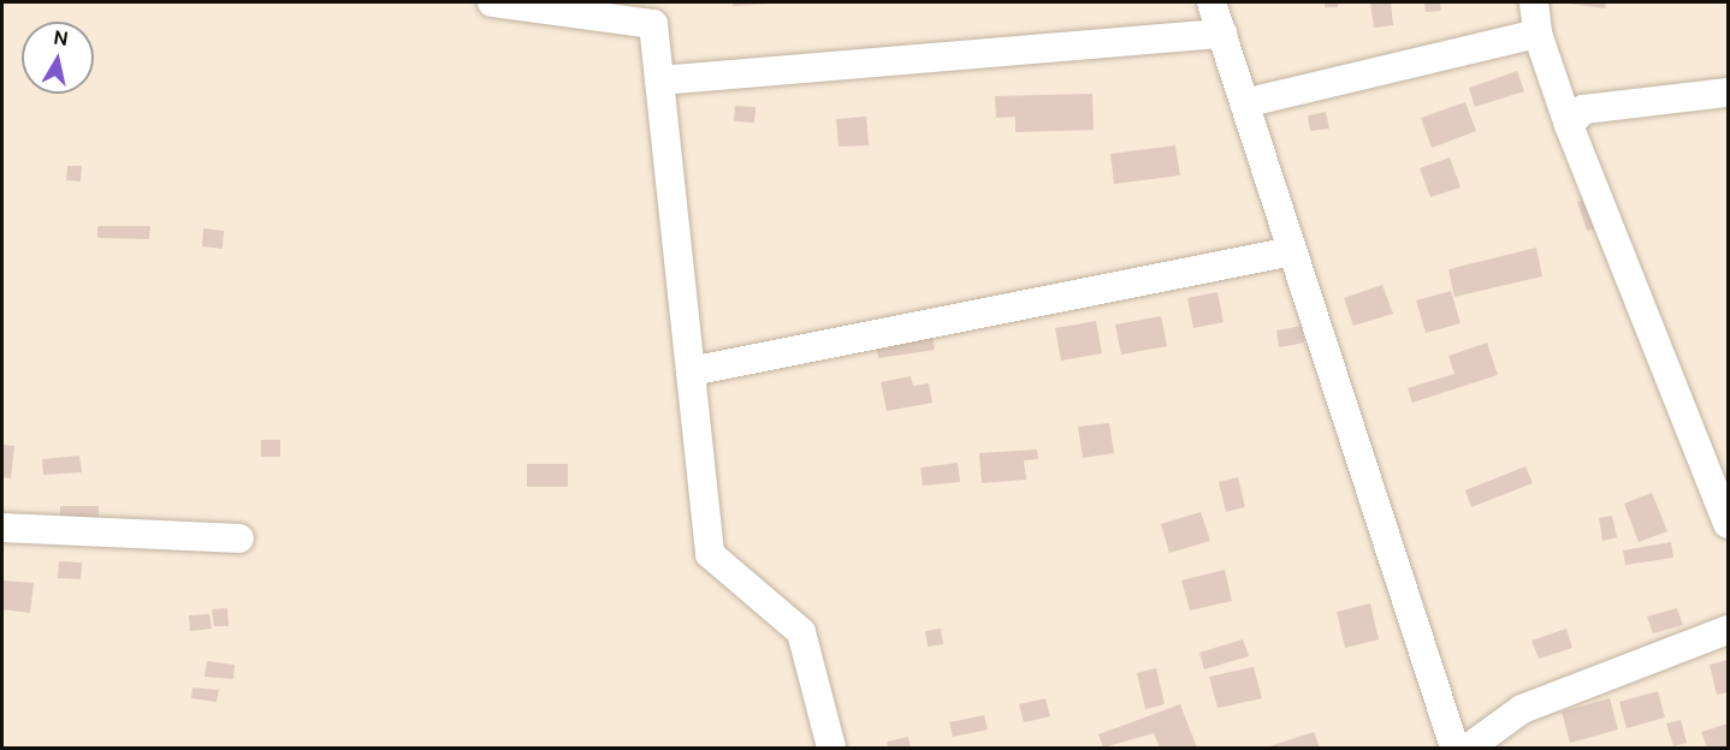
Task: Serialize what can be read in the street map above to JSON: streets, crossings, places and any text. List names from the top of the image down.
{
  "north": "top"
}
